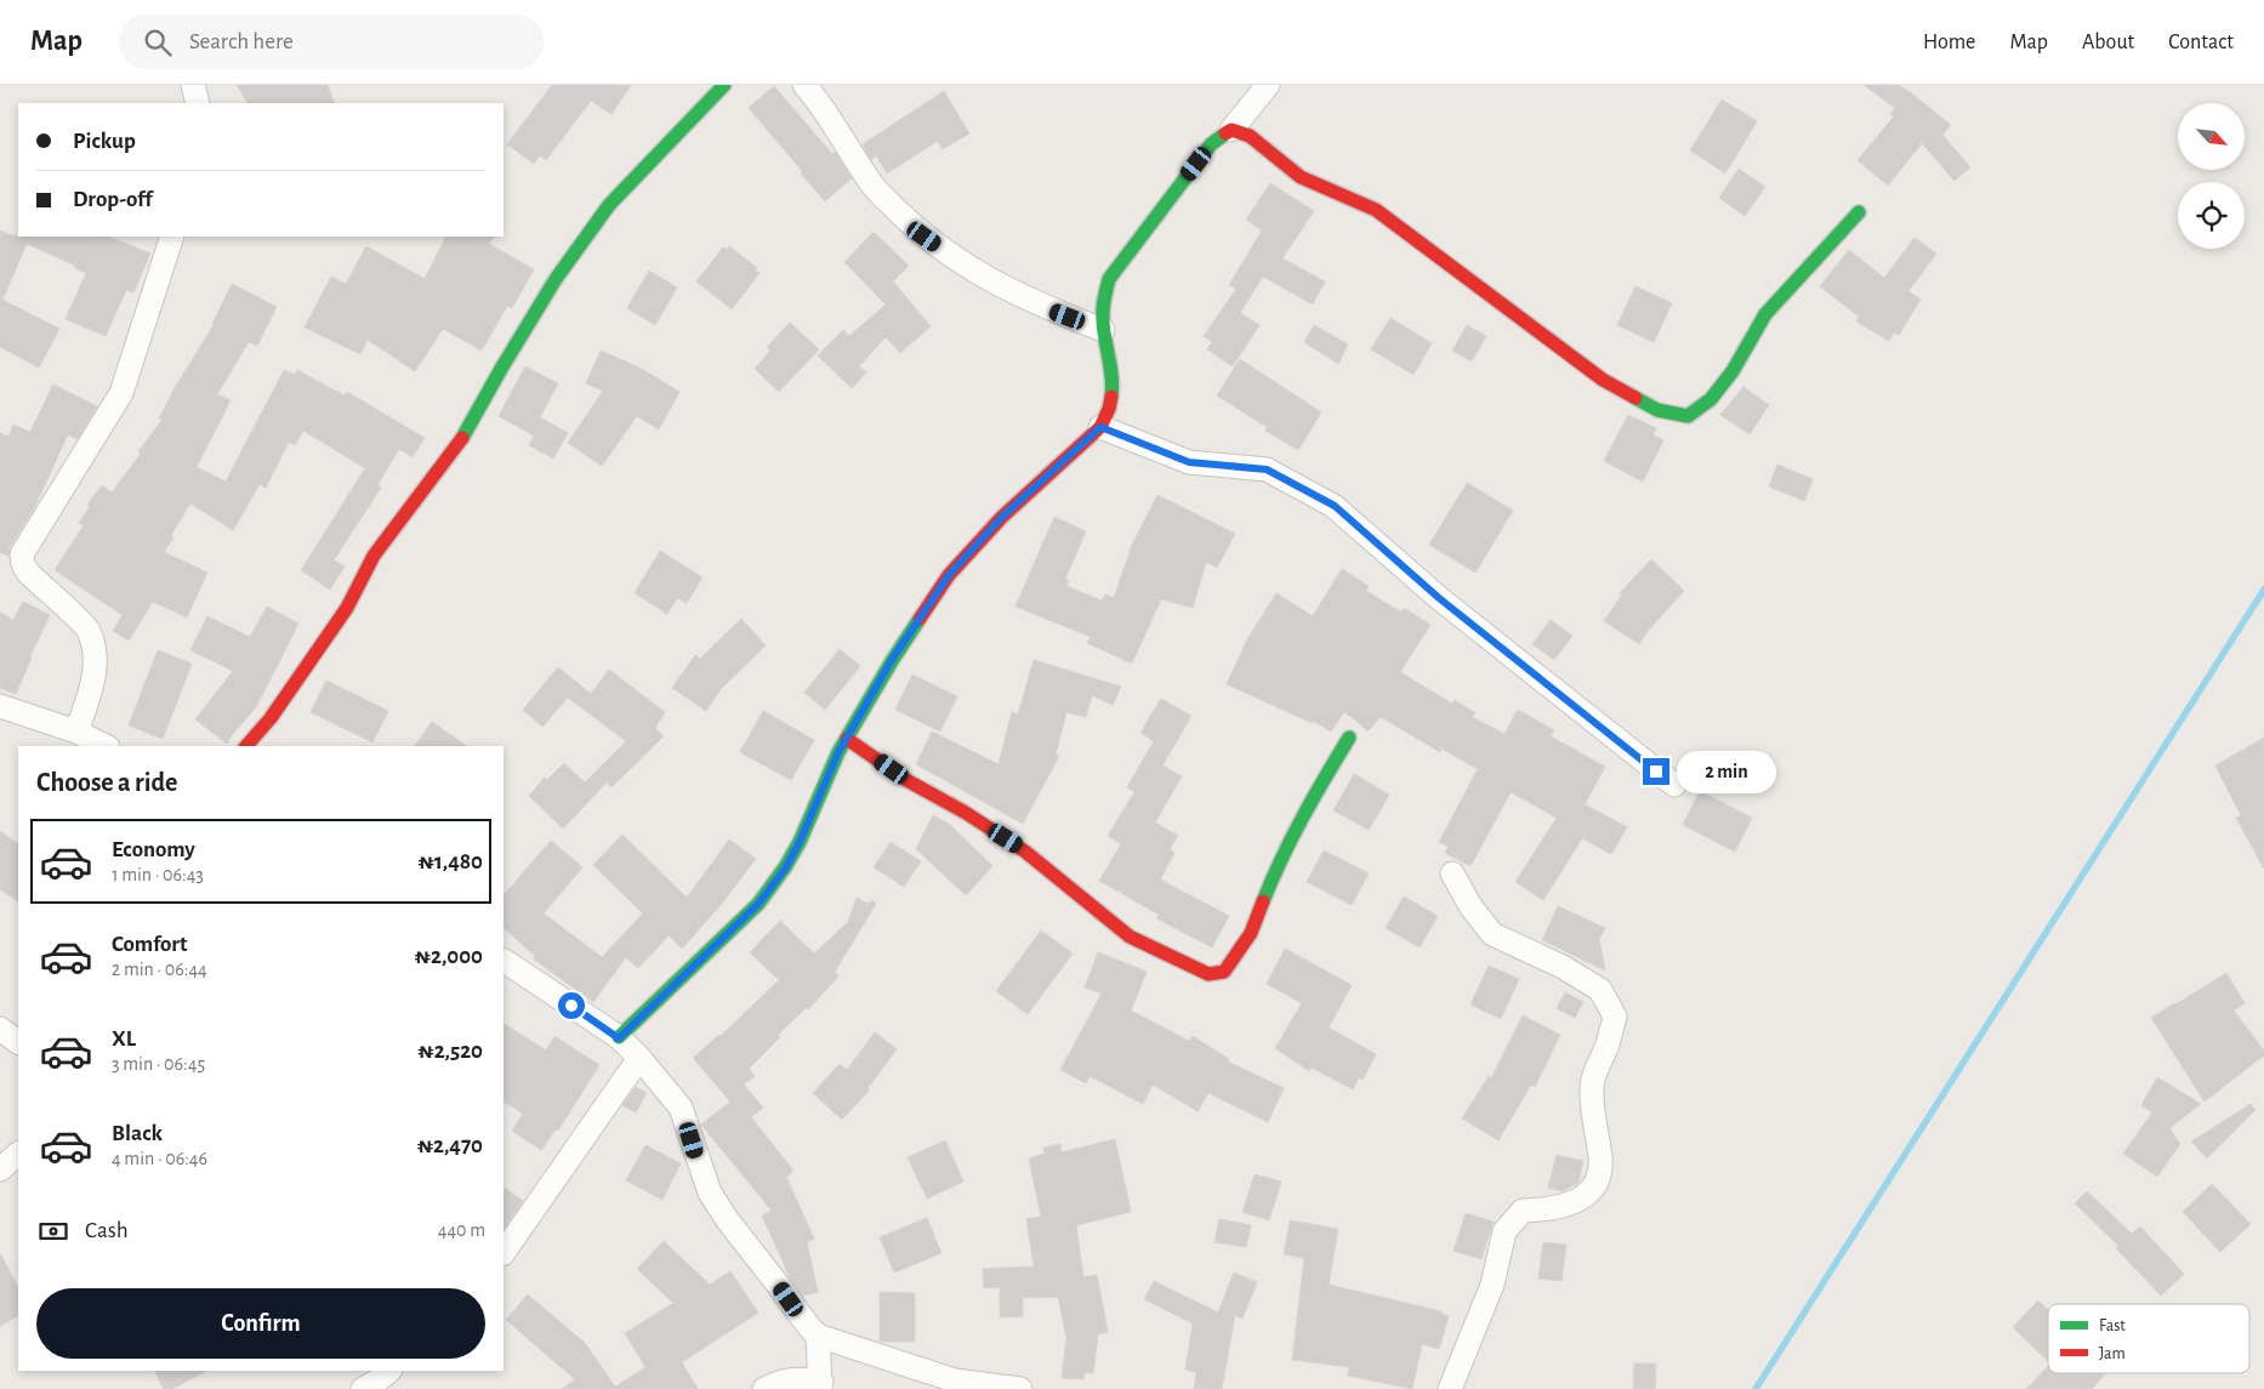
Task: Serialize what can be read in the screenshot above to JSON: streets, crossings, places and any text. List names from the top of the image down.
{
  "legend": ["Fast", "Jam"],
  "north": "bottom right",
  "page": {
    "header": "Map",
    "search": "Search here",
    "nav": [
      "Home",
      "Map",
      "About",
      "Contact"
    ],
    "banner": ["Pickup", "Drop-off"],
    "heading": "Choose a ride",
    "bubble": "2 min",
    "list": [
      {
        "name": "Economy",
        "note": "1 min · 06:43",
        "value": "₦1,480"
      },
      {
        "name": "Comfort",
        "note": "2 min · 06:44",
        "value": "₦2,000"
      },
      {
        "name": "XL",
        "note": "3 min · 06:45",
        "value": "₦2,520"
      },
      {
        "name": "Black",
        "note": "4 min · 06:46",
        "value": "₦2,470"
      }
    ],
    "pay": ["Cash", "440 m"],
    "buttons": "Confirm"
  }
}
